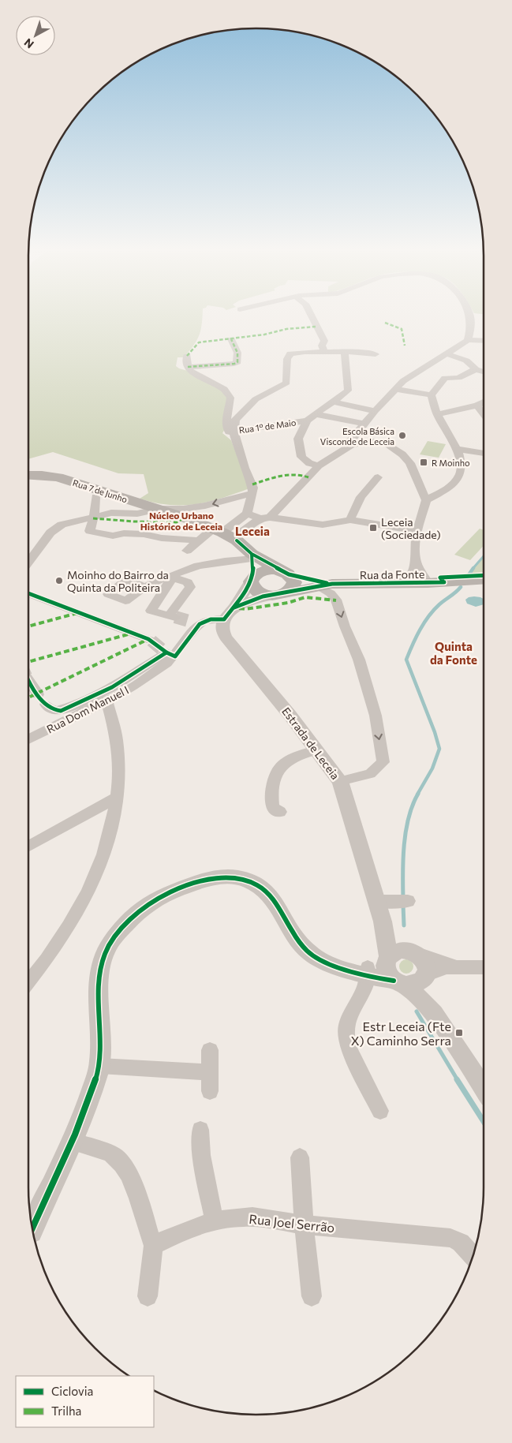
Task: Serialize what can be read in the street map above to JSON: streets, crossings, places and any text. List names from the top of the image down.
{
  "streets": {
    "main road": ["Rua 7 de Junho", "Rua da Fonte"],
    "street": [
      "Rua 1º de Maio",
      "Rua Dom Manuel I",
      "Estrada de Leceia",
      "Rua Joel Serrão"
    ]
  },
  "crossings": [
    ["Rua Dom Manuel I", "Estrada de Leceia"]
  ],
  "districts": ["Núcleo Urbano Histórico de Leceia", "Leceia", "Quinta da Fonte"],
  "places": {
    "other": ["Escola Básica Visconde de Leceia", "Moinho do Bairro da Quinta da Politeira"],
    "transit": ["R Moinho", "Leceia (Sociedade)", "Estr Leceia (Fte X) Caminho Serra"]
  },
  "legend": ["Ciclovia", "Trilha"],
  "north": "bottom left"
}
